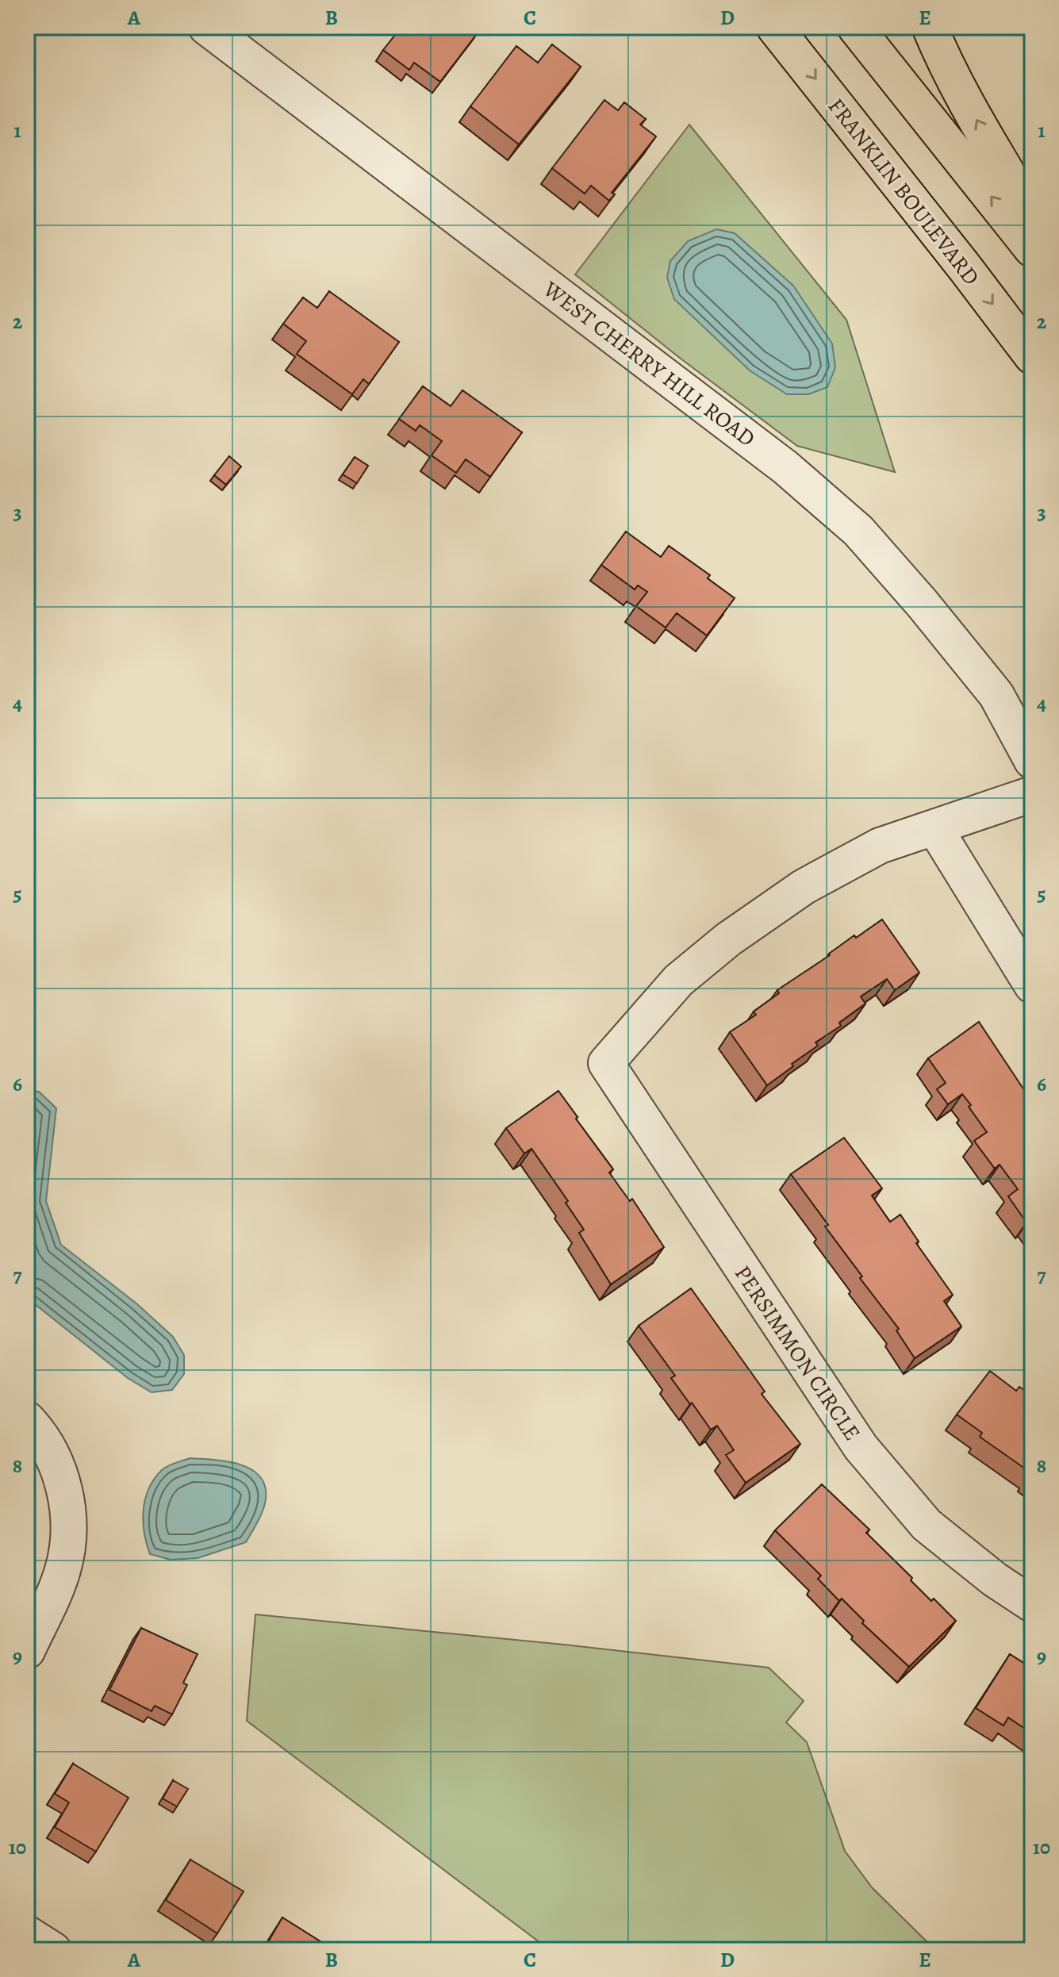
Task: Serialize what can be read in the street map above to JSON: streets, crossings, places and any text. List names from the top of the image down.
{
  "streets": {
    "main road": ["FRANKLIN BOULEVARD"],
    "street": ["WEST CHERRY HILL ROAD", "PERSIMMON CIRCLE"]
  },
  "grid": {
    "columns": [
      "A",
      "B",
      "C",
      "D",
      "E"
    ],
    "rows": [
      "1",
      "2",
      "3",
      "4",
      "5",
      "6",
      "7",
      "8",
      "9",
      "10"
    ]
  }
}
